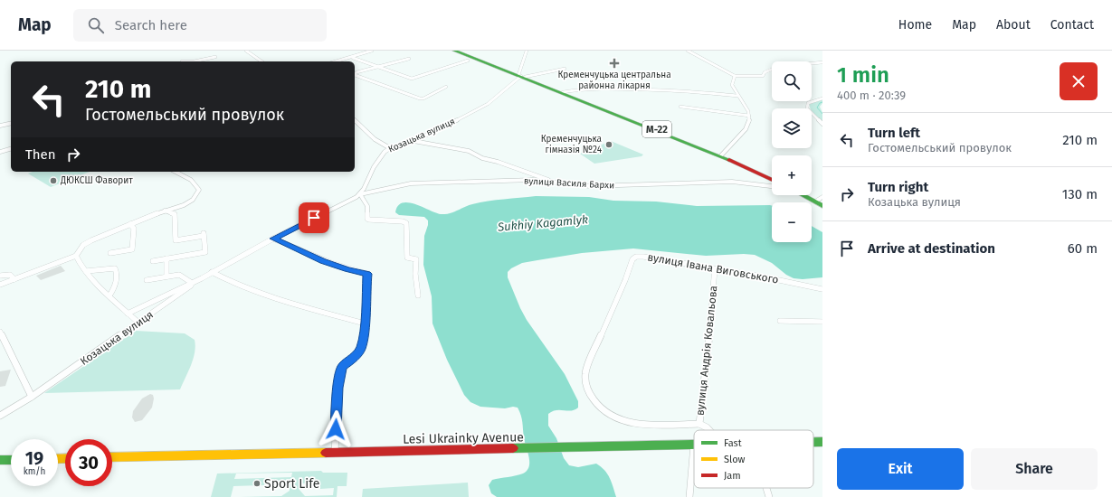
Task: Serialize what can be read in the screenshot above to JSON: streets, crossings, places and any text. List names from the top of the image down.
{
  "streets": {
    "main road": ["М-22", "Lesi Ukrainky Avenue"],
    "street": [
      "Козацька вулиця",
      "вулиця Василя Бархи",
      "вулиця Івана Виговського",
      "вулиця Андрія Ковальова"
    ]
  },
  "crossings": [
    ["М-22", "Козацька вулиця"],
    ["Козацька вулиця", "вулиця Василя Бархи"],
    ["вулиця Івана Виговського", "вулиця Андрія Ковальова"]
  ],
  "water": ["Sukhiy Kagamlyk"],
  "places": {
    "health": ["Кременчуцька центральна районна лікарня"],
    "other": ["Кременчуцька гімназія №24", "ДЮКСШ Фаворит", "Sport Life"]
  },
  "legend": ["Fast", "Slow", "Jam"],
  "page": {
    "header": "Map",
    "search": "Search here",
    "nav": [
      "Home",
      "Map",
      "About",
      "Contact"
    ],
    "heading": ["1 min", "400 m · 20:39"],
    "map_buttons": ["+", "−"],
    "turn": ["210 m", "Гостомельський провулок"],
    "list": [
      {
        "name": "Turn left",
        "note": "Гостомельський провулок",
        "value": "210 m"
      },
      {
        "name": "Turn right",
        "note": "Козацька вулиця",
        "value": "130 m"
      },
      {
        "name": "Arrive at destination",
        "value": "60 m"
      }
    ],
    "then": "Then",
    "speed": "19 km/h",
    "limit": "30",
    "buttons": ["Exit", "Share"]
  }
}
